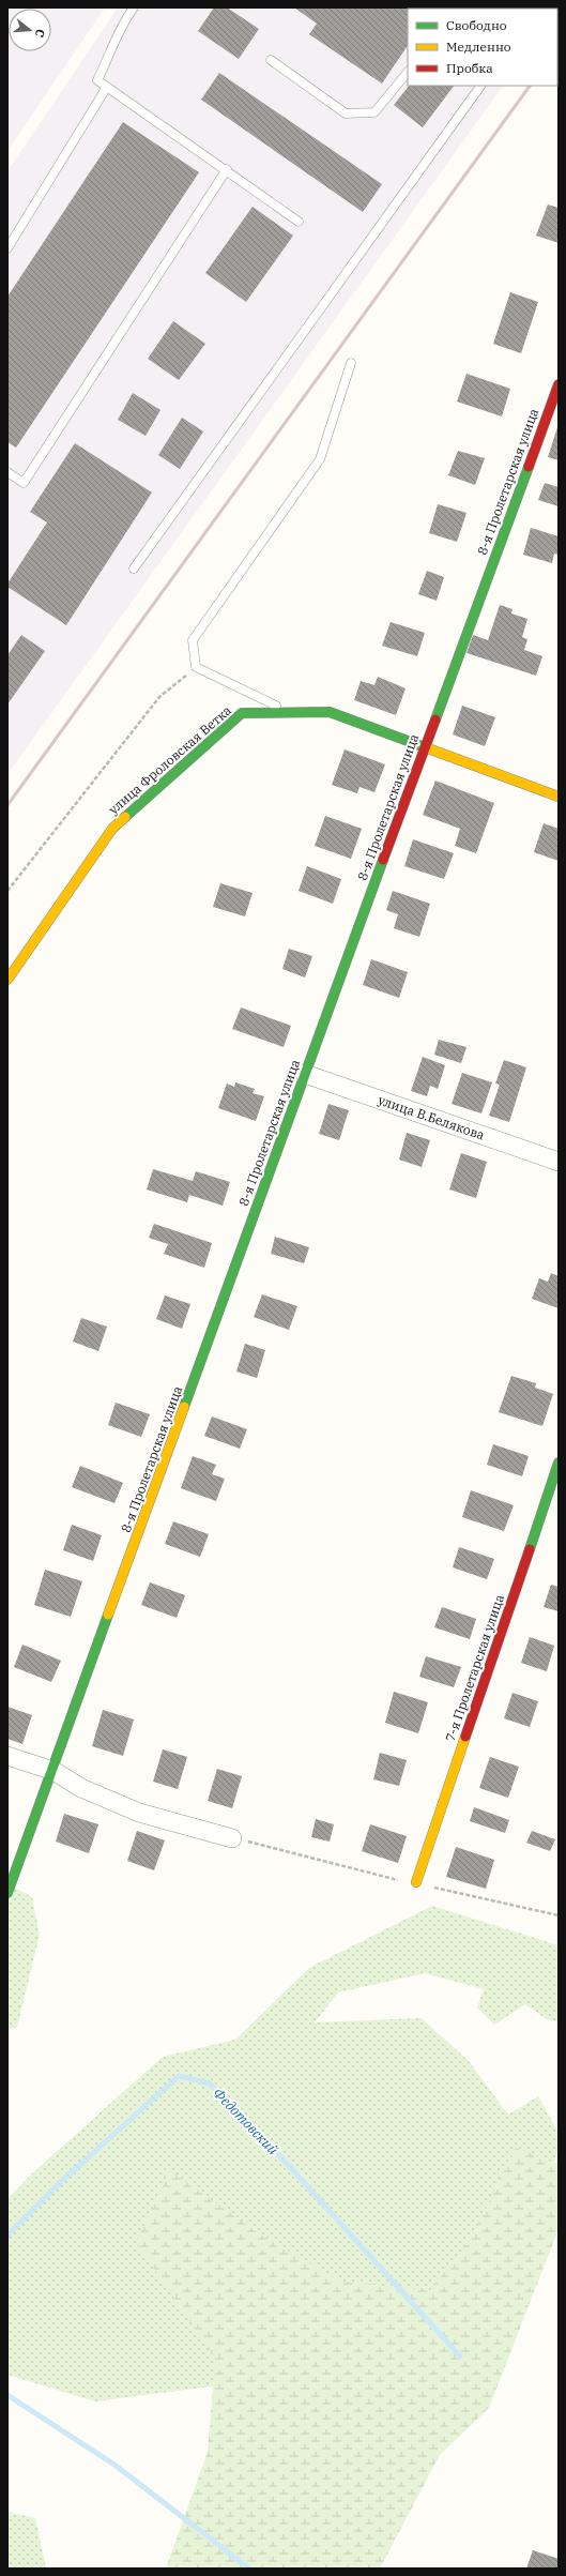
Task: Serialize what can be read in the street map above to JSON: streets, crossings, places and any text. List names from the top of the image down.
{
  "streets": {
    "street": [
      "8-я Пролетарская улица",
      "улица Фроловская Ветка",
      "улица В.Белякова",
      "7-я Пролетарская улица"
    ]
  },
  "crossings": [
    ["8-я Пролетарская улица", "улица Фроловская Ветка"],
    ["8-я Пролетарская улица", "улица В.Белякова"]
  ],
  "water": ["Федотовский"],
  "legend": ["Свободно", "Медленно", "Пробка"],
  "north": "right"
}
